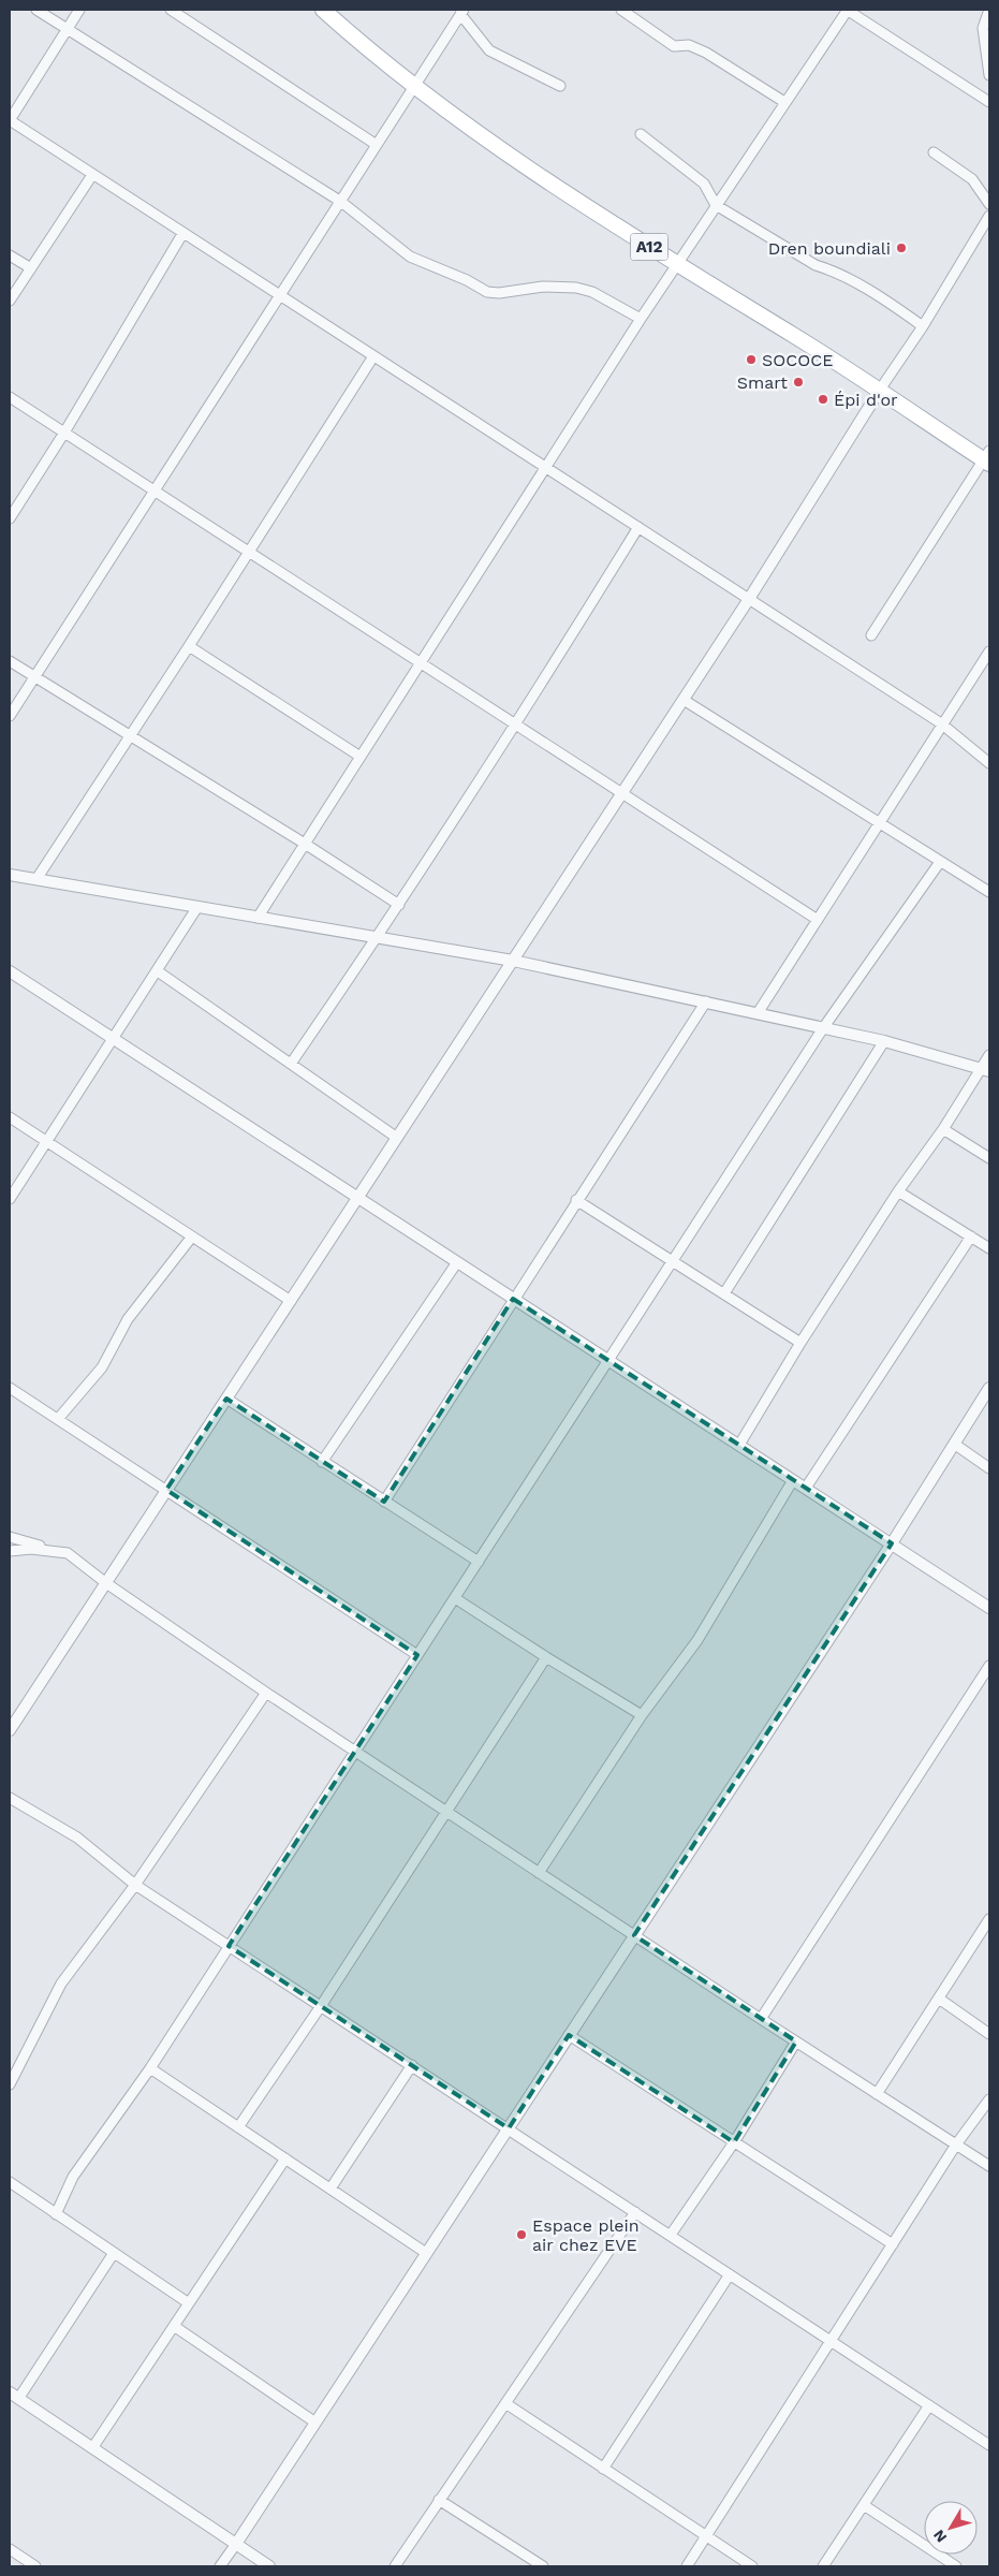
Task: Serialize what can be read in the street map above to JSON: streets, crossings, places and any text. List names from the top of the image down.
{
  "streets": {
    "main road": ["A12"]
  },
  "places": [
    "Dren boundiali",
    "SOCOCE",
    "Smart",
    "Épi d'or",
    "Espace plein air chez EVE"
  ],
  "north": "bottom left"
}
